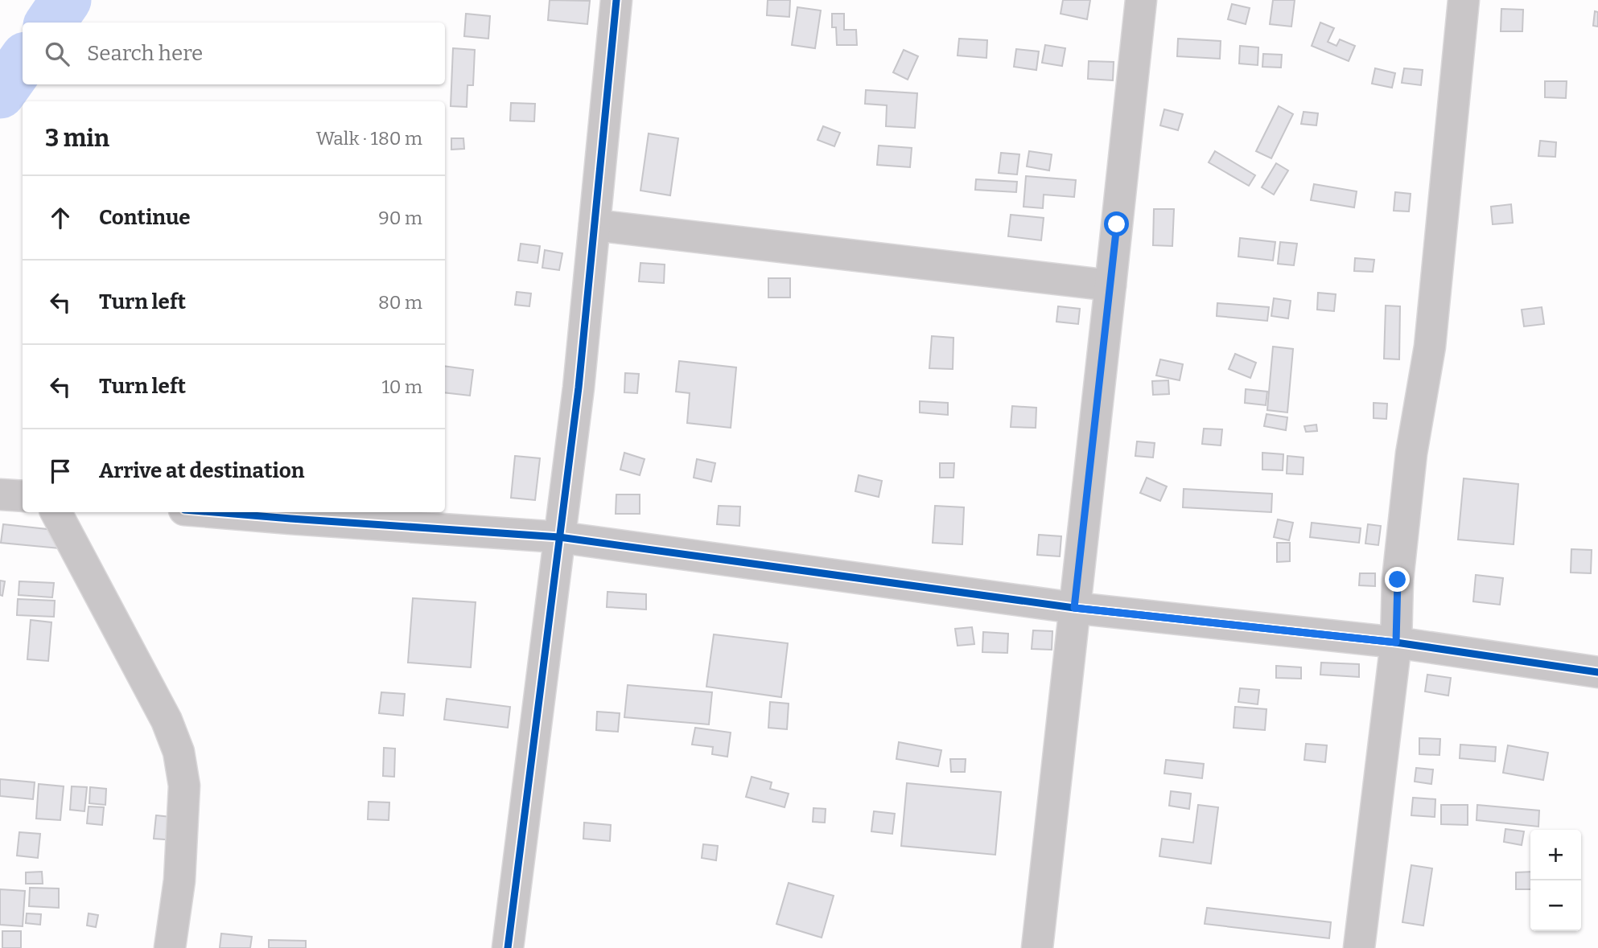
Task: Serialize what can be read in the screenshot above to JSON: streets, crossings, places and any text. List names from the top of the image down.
{
  "page": {
    "search": "Search here",
    "heading": ["3 min", "Walk · 180 m"],
    "list": [
      ["Continue", "90 m"],
      ["Turn left", "80 m"],
      ["Turn left", "10 m"],
      "Arrive at destination"
    ],
    "map_buttons": ["+", "−"]
  }
}
